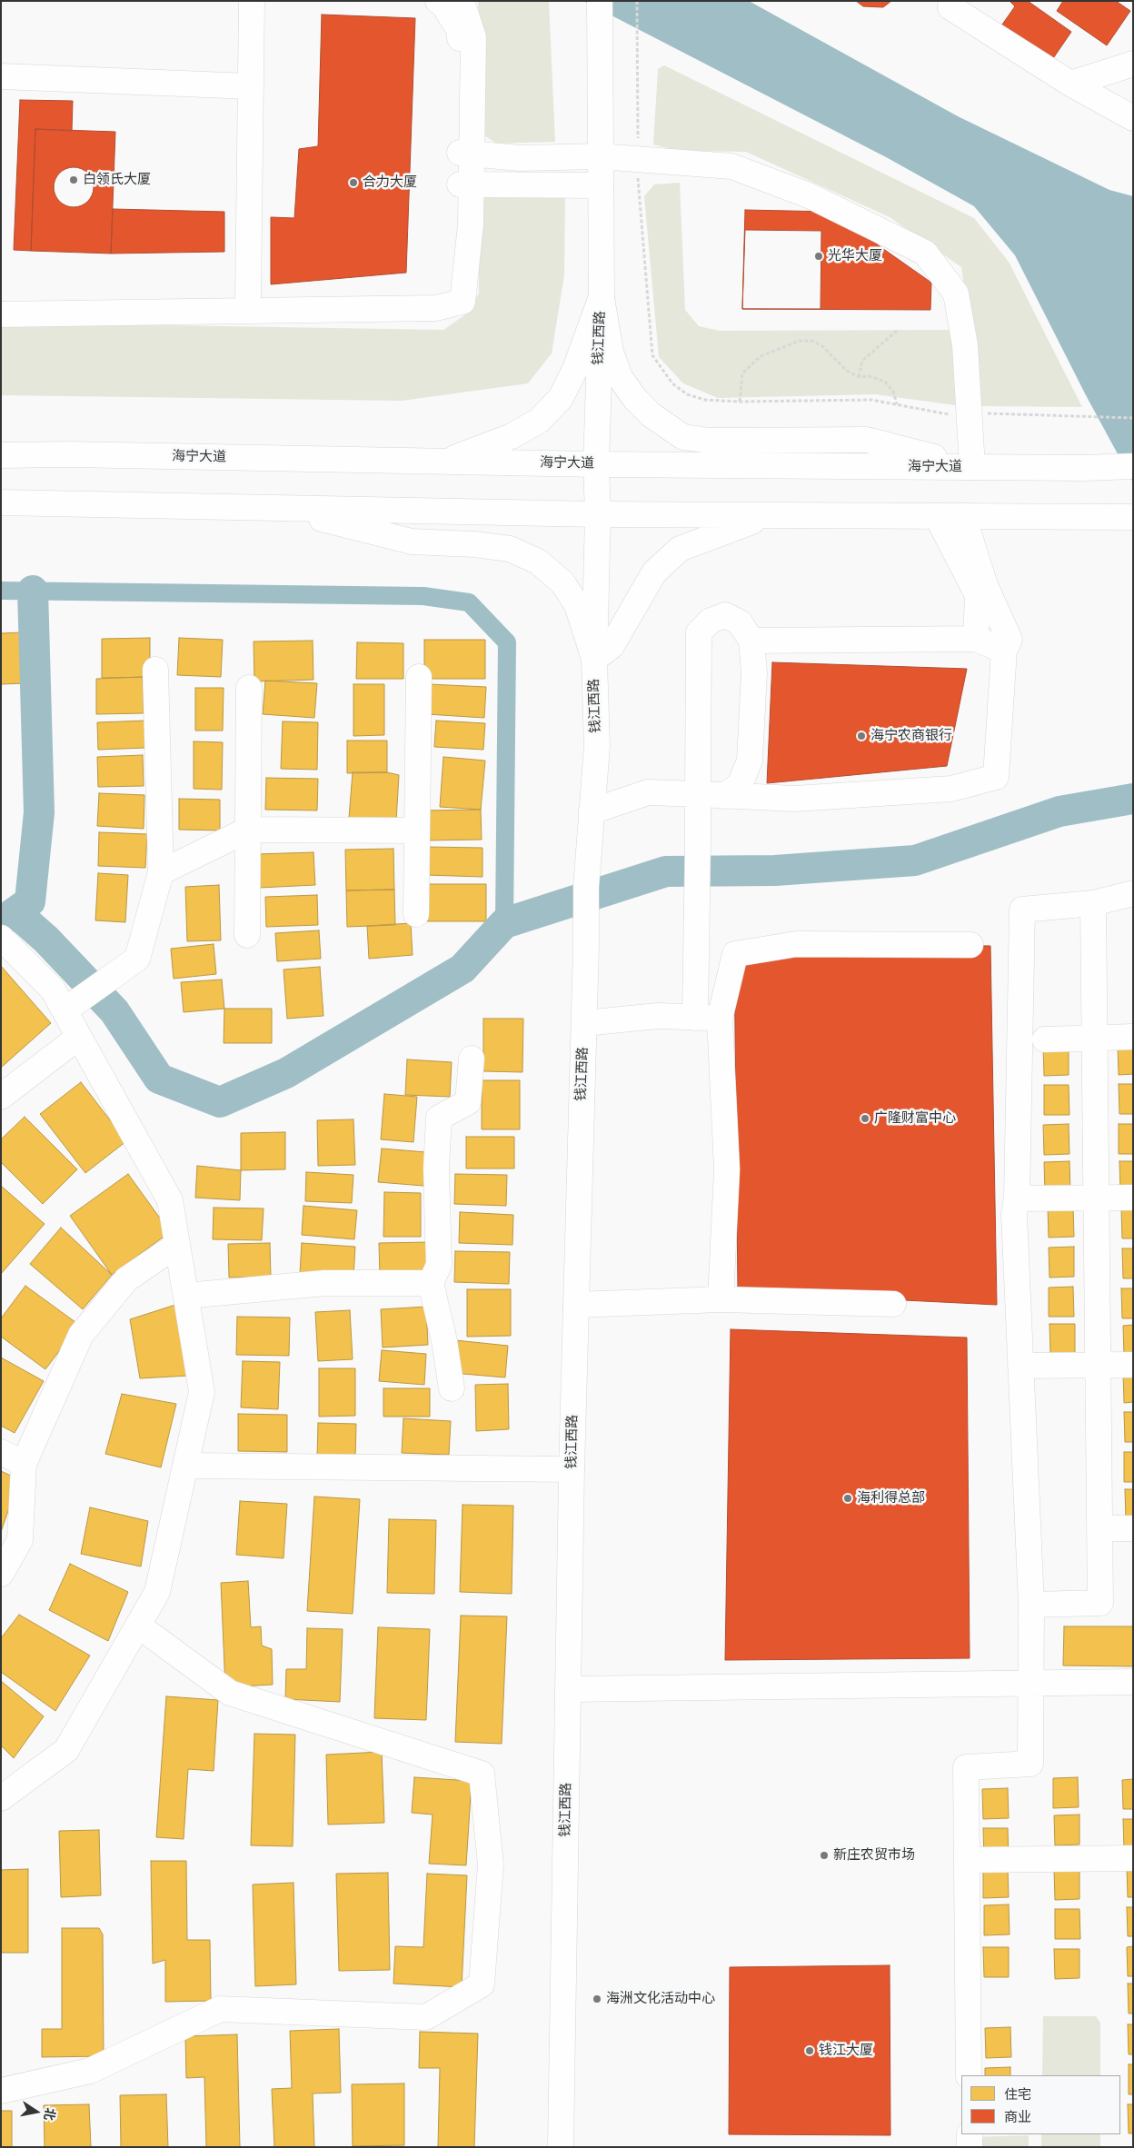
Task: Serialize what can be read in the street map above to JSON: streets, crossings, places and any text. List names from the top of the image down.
{
  "streets": {
    "main road": ["钱江西路", "海宁大道"]
  },
  "crossings": [
    ["钱江西路", "海宁大道"]
  ],
  "places": [
    "白领氏大厦",
    "合力大厦",
    "光华大厦",
    "海宁农商银行",
    "广隆财富中心",
    "海利得总部",
    "新庄农贸市场",
    "海洲文化活动中心",
    "钱江大厦"
  ],
  "legend": ["住宅", "商业"],
  "north": "right"
}
